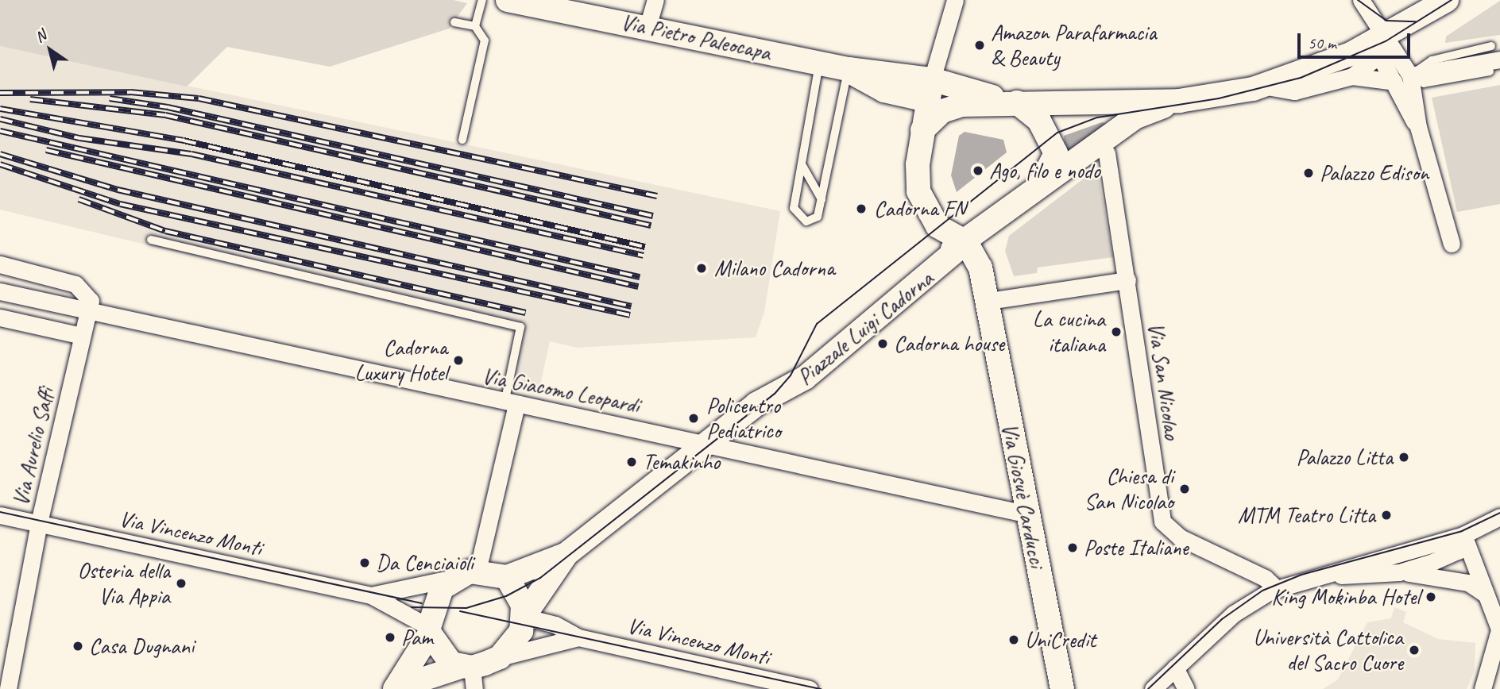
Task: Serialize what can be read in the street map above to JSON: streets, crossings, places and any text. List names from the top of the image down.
{
  "streets": {
    "street": [
      "Via Pietro Paleocapa",
      "Piazzale Luigi Cadorna",
      "Via San Nicolao",
      "Via Giacomo Leopardi",
      "Via Aurelio Saffi",
      "Via Giosuè Carducci",
      "Via Vincenzo Monti"
    ]
  },
  "crossings": [
    ["Via Pietro Paleocapa", "Piazzale Luigi Cadorna"],
    ["Piazzale Luigi Cadorna", "Via Giacomo Leopardi"],
    ["Via Giacomo Leopardi", "Via Aurelio Saffi"],
    ["Via Giacomo Leopardi", "Via Giosuè Carducci"],
    ["Via Aurelio Saffi", "Via Vincenzo Monti"]
  ],
  "places": [
    "Amazon Parafarmacia & Beauty",
    "Ago, filo e nodo",
    "Palazzo Edison",
    "Cadorna FN",
    "Milano Cadorna",
    "La cucina italiana",
    "Cadorna house",
    "Cadorna Luxury Hotel",
    "Policentro Pediatrico",
    "Palazzo Litta",
    "Temakinho",
    "Chiesa di San Nicolao",
    "MTM Teatro Litta",
    "Poste Italiane",
    "Da Cenciaioli",
    "Osteria della Via Appia",
    "King Mokinba Hotel",
    "Pam",
    "UniCredit",
    "Casa Dugnani",
    "Università Cattolica del Sacro Cuore"
  ],
  "scale_bar": "50 m",
  "north": "top left"
}
